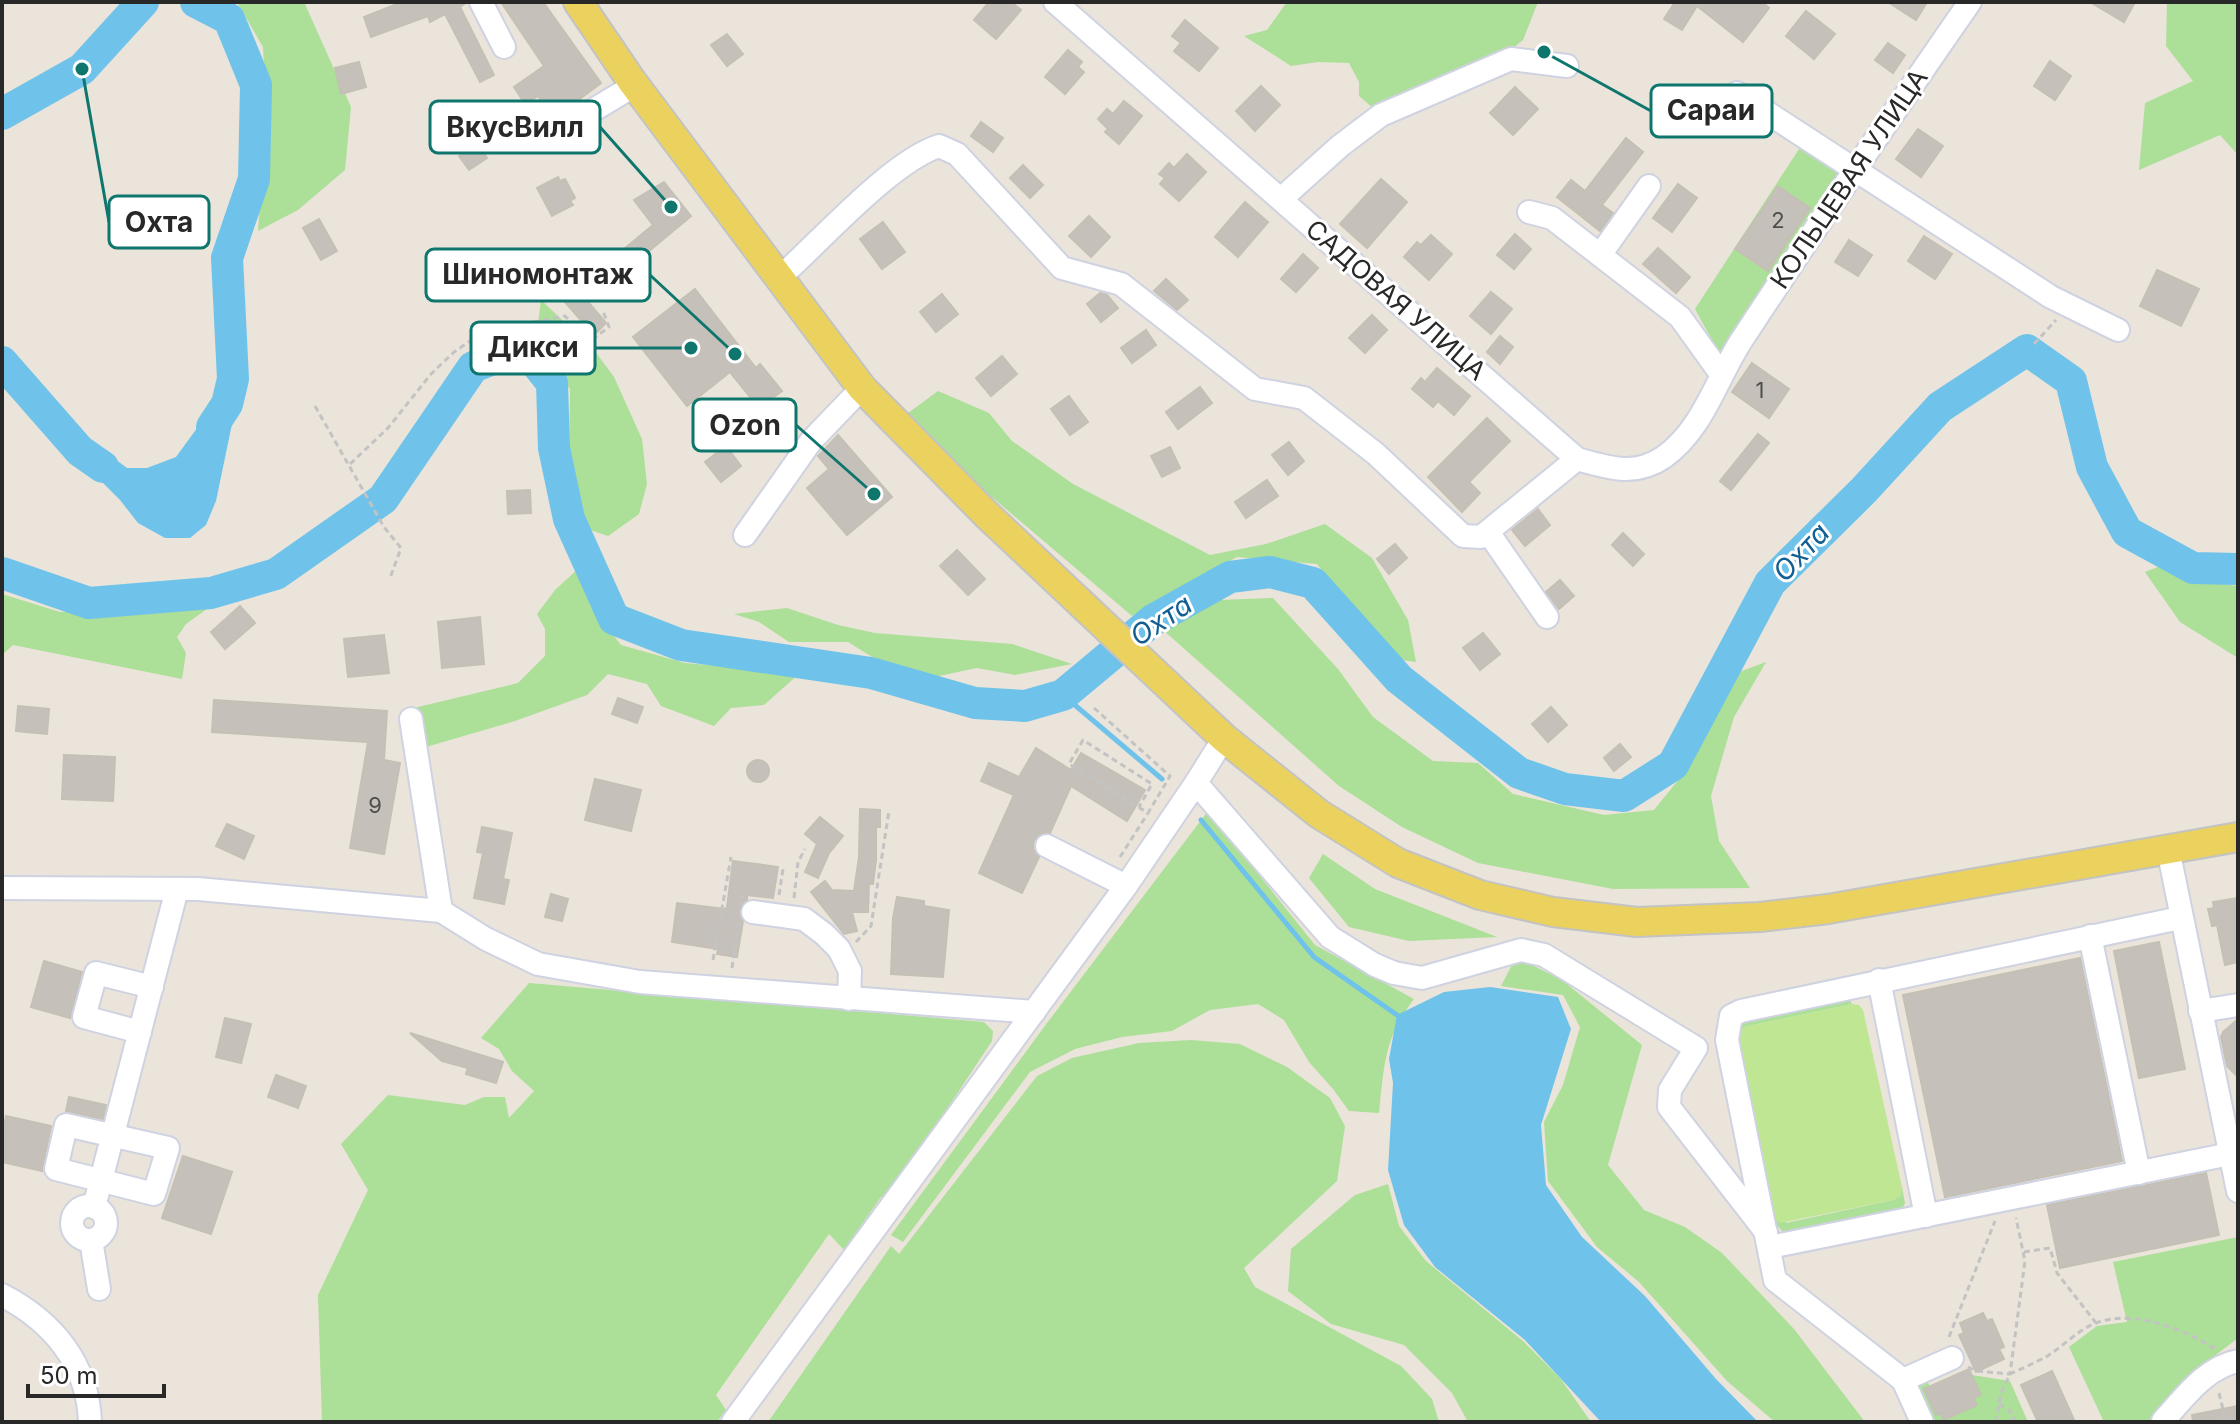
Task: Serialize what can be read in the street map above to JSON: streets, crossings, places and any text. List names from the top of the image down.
{
  "streets": {
    "street": ["КОЛЬЦЕВАЯ УЛИЦА", "САДОВАЯ УЛИЦА"]
  },
  "crossings": [
    ["КОЛЬЦЕВАЯ УЛИЦА", "САДОВАЯ УЛИЦА"]
  ],
  "water": ["Охта"],
  "places": [
    "Сараи",
    "Охта",
    "ВкусВилл",
    "Дикси",
    "Шиномонтаж",
    "Ozon"
  ],
  "house_numbers": ["2", "1", "9"],
  "scale_bar": "50 m"
}
